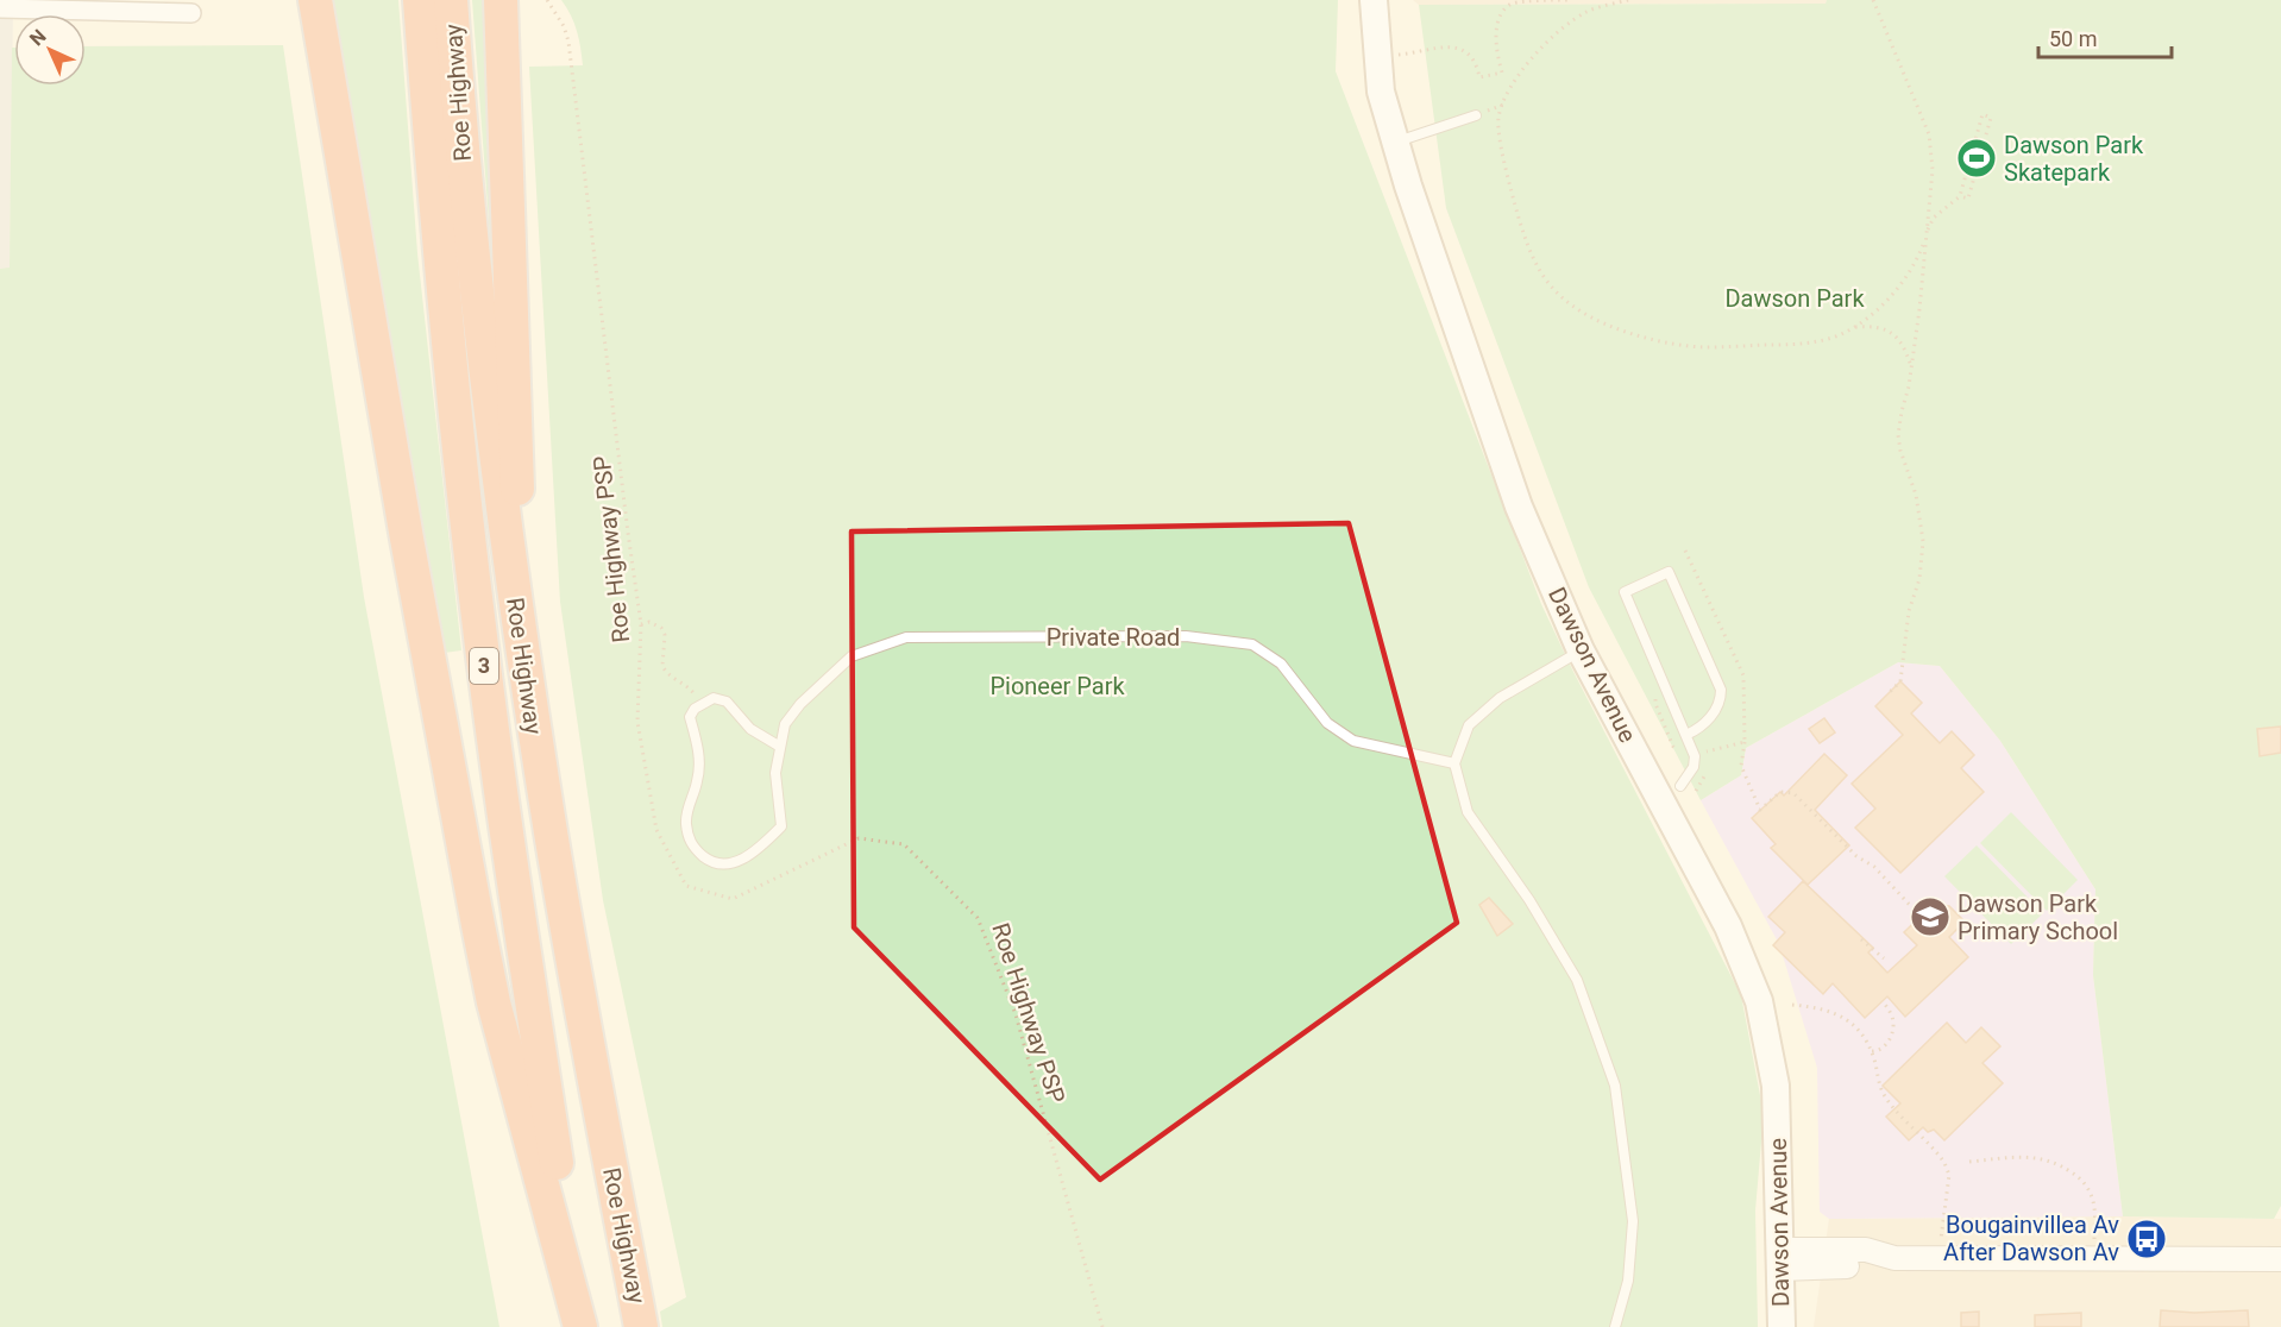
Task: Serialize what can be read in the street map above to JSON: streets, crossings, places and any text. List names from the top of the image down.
{
  "streets": {
    "highway": ["Roe Highway", "3"],
    "main road": ["Dawson Avenue"],
    "lane": ["Private Road"],
    "path": ["Roe Highway PSP"]
  },
  "parks": ["Dawson Park", "Pioneer Park"],
  "places": {
    "sports": ["Dawson Park Skatepark"],
    "school or university": ["Dawson Park Primary School"],
    "bus stop": ["Bougainvillea Av After Dawson Av"]
  },
  "scale_bar": "50 m",
  "north": "top left"
}
